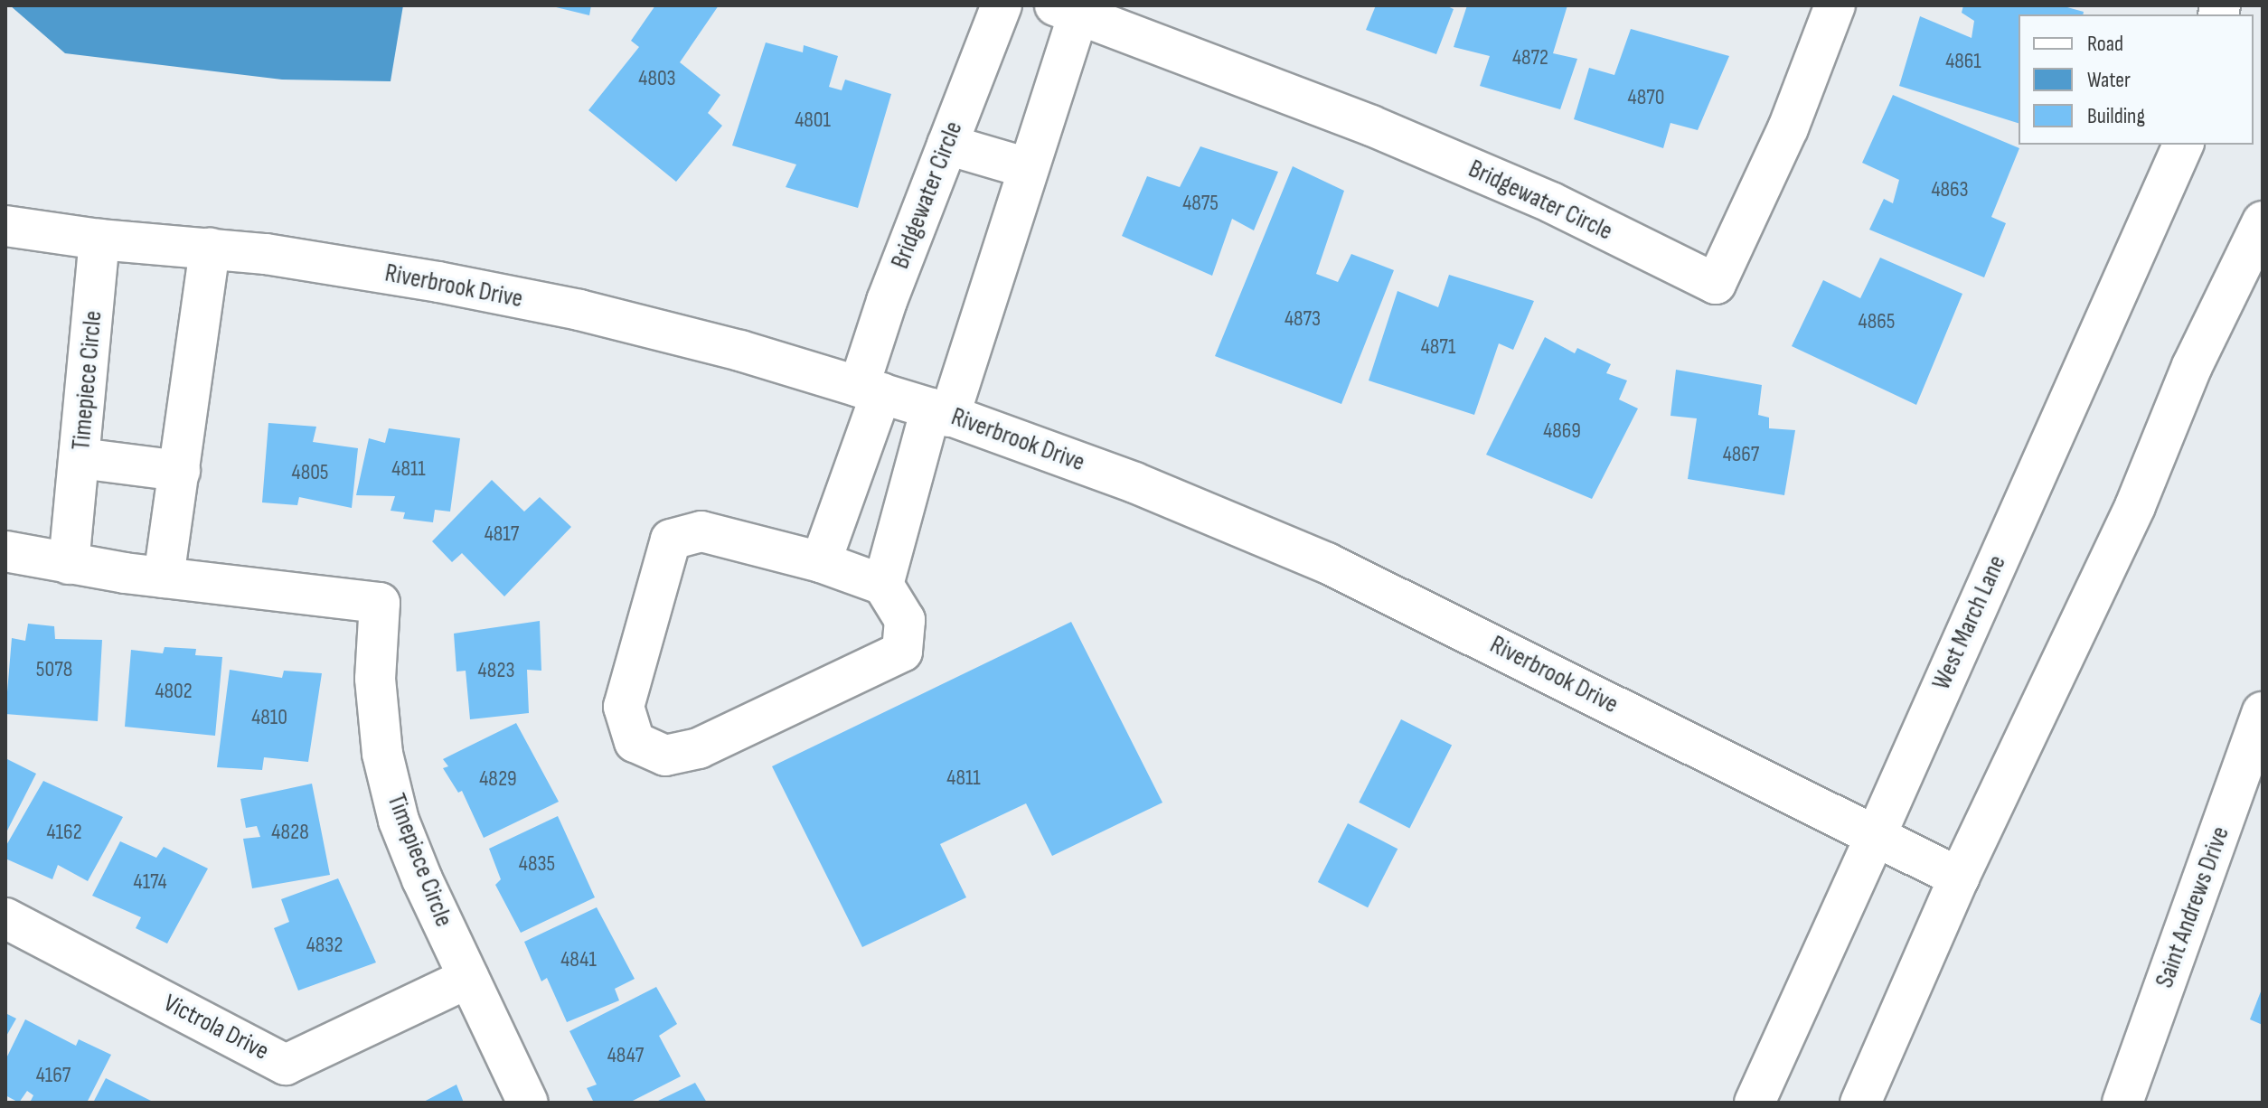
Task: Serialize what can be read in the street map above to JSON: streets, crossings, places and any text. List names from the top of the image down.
{
  "streets": {
    "street": [
      "Bridgewater Circle",
      "Riverbrook Drive",
      "Timepiece Circle",
      "West March Lane",
      "Saint Andrews Drive",
      "Victrola Drive"
    ]
  },
  "crossings": [
    ["Bridgewater Circle", "Riverbrook Drive"],
    ["Riverbrook Drive", "Timepiece Circle"],
    ["Riverbrook Drive", "West March Lane"],
    ["Timepiece Circle", "Victrola Drive"]
  ],
  "house_numbers": [
    "4872",
    "4861",
    "4803",
    "4870",
    "4801",
    "4863",
    "4875",
    "4873",
    "4865",
    "4871",
    "4869",
    "4867",
    "4811",
    "4805",
    "4817",
    "5078",
    "4823",
    "4802",
    "4810",
    "4811",
    "4829",
    "4162",
    "4828",
    "4835",
    "4174",
    "4832",
    "4841",
    "4847",
    "4167"
  ],
  "legend": ["Road", "Water", "Building"]
}
